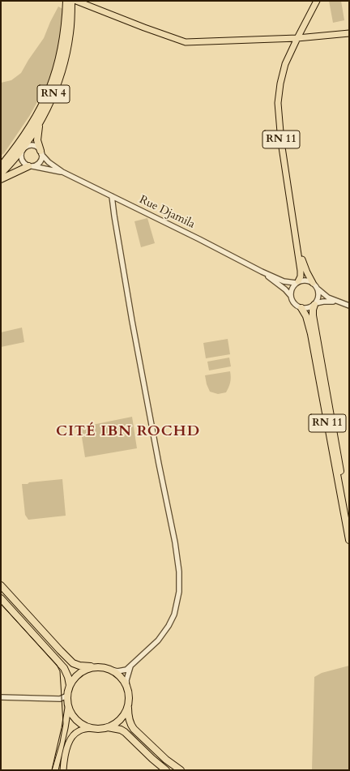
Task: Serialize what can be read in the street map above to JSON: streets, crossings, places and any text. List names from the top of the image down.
{
  "streets": {
    "highway": ["RN 4", "RN 11"],
    "street": ["Rue Djamila"]
  },
  "districts": ["CITÉ IBN ROCHD"]
}
